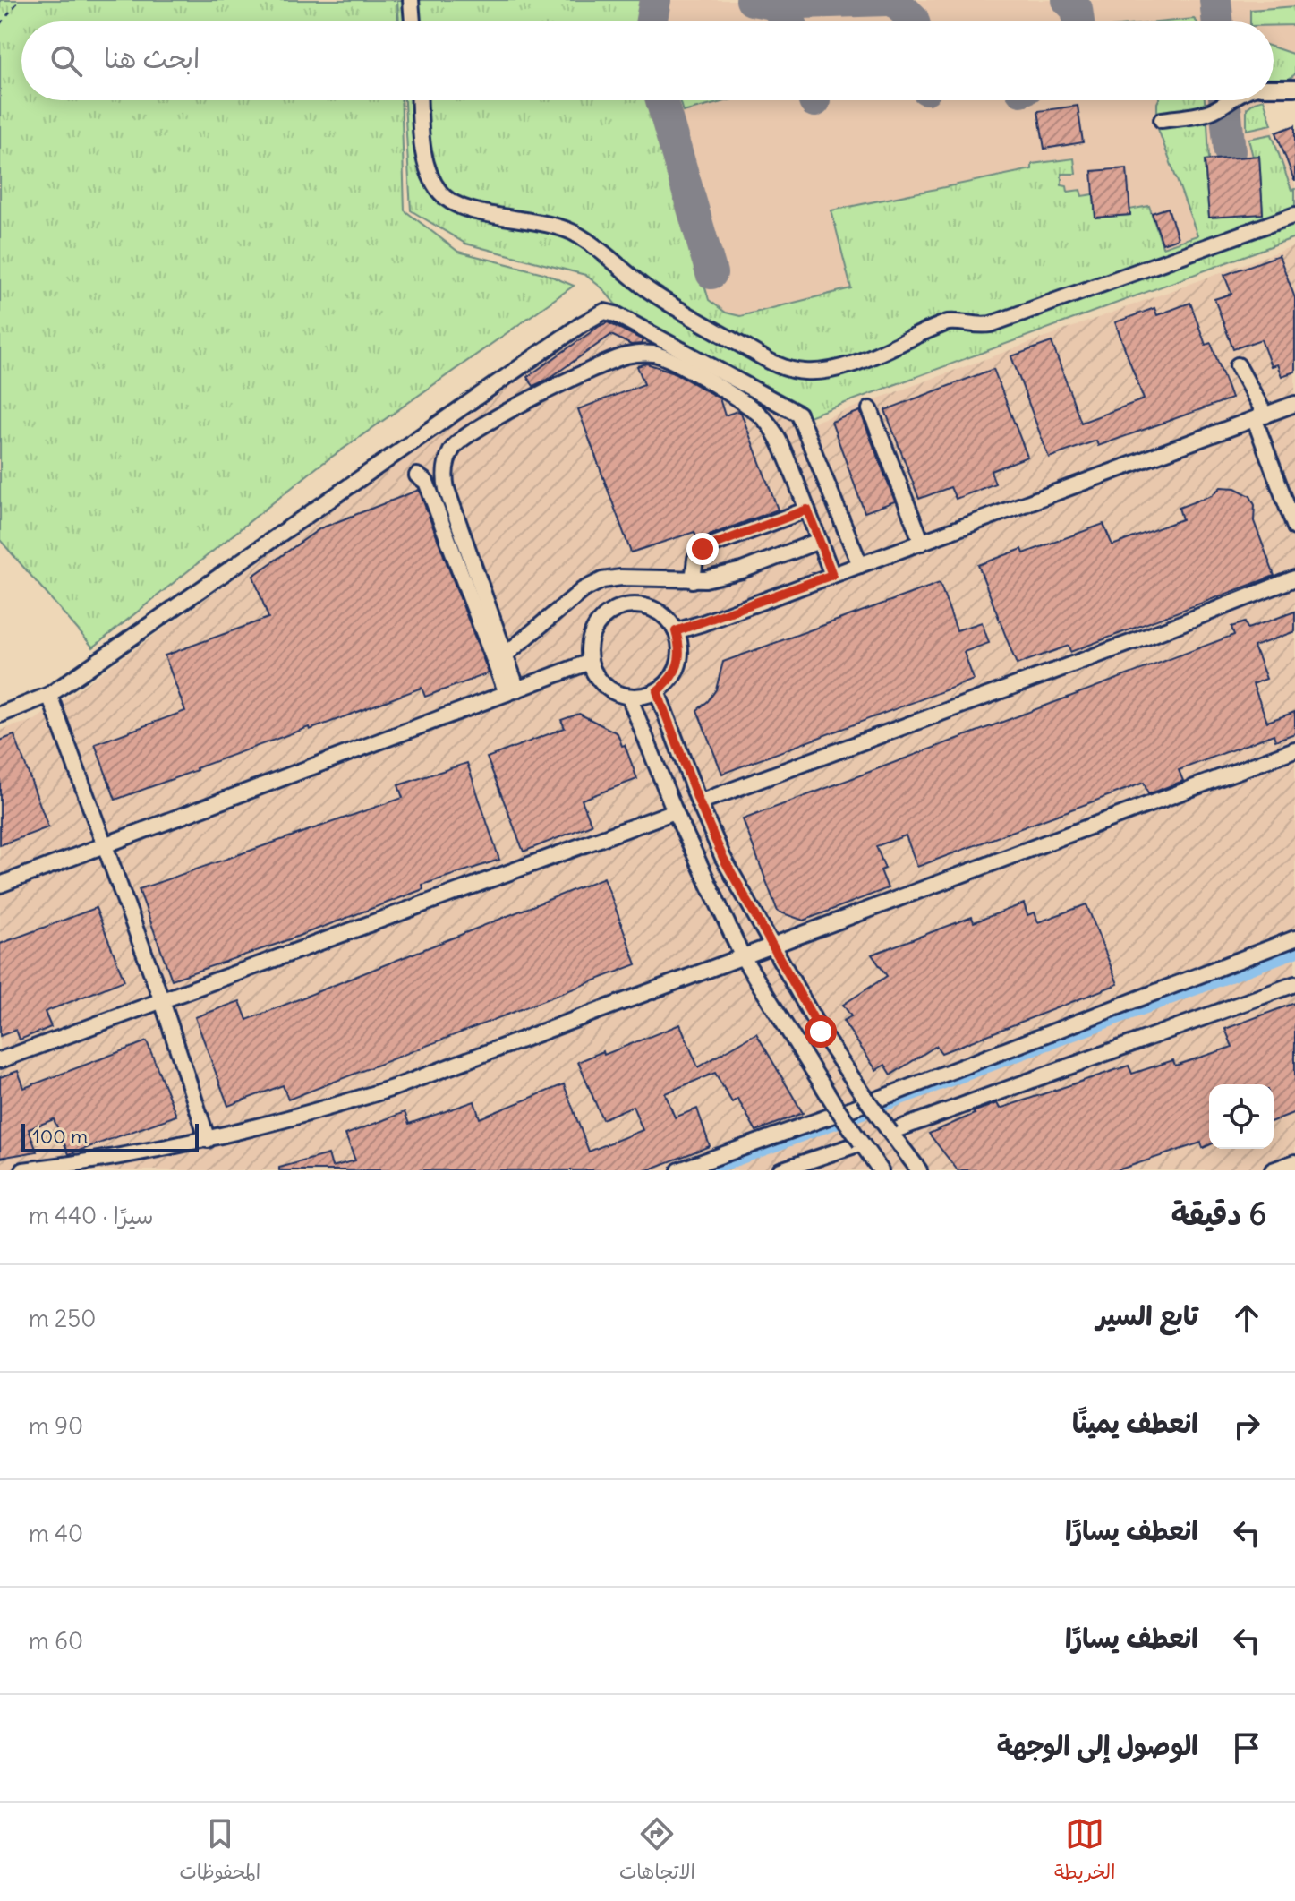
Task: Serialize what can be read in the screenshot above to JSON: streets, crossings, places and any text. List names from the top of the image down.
{
  "scale_bar": "100 m",
  "page": {
    "search": "ابحث هنا",
    "scale": "100 m",
    "heading": ["6 دقيقة", "سيرًا · 440 m"],
    "list": [
      ["تابع السير", "250 m"],
      ["انعطف يمينًا", "90 m"],
      ["انعطف يسارًا", "40 m"],
      ["انعطف يسارًا", "60 m"],
      "الوصول إلى الوجهة"
    ],
    "nav": ["الخريطة", "الاتجاهات", "المحفوظات"]
  }
}
